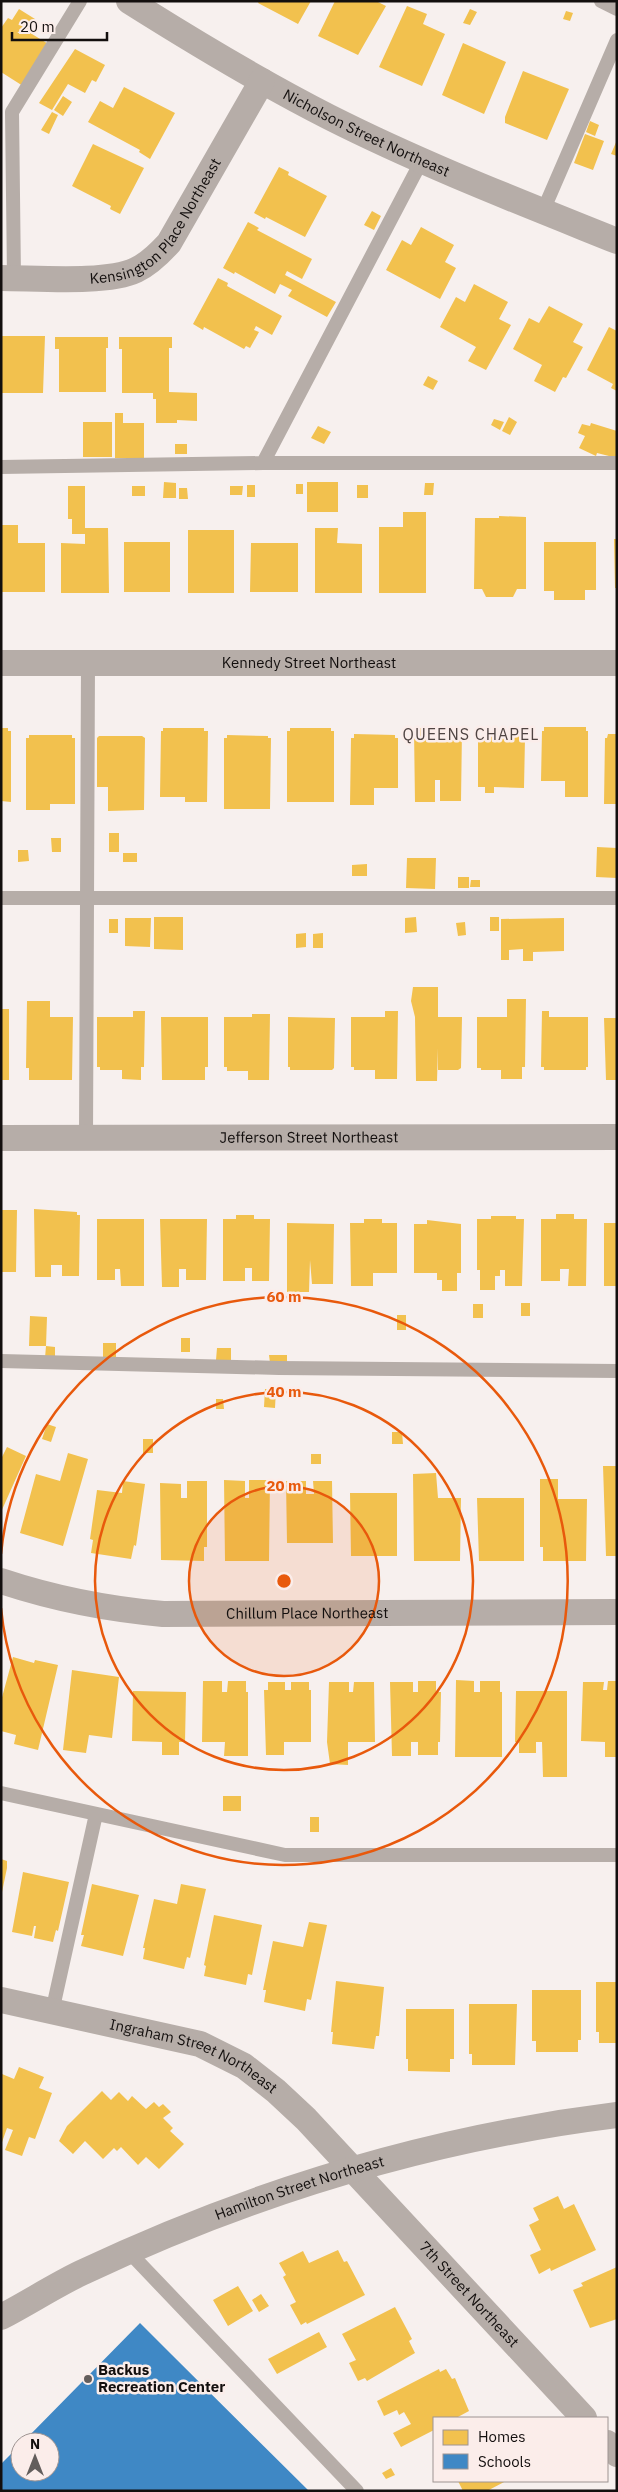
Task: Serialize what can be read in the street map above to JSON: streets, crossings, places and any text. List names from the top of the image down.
{
  "streets": {
    "street": [
      "Nicholson Street Northeast",
      "Kensington Place Northeast",
      "Kennedy Street Northeast",
      "Jefferson Street Northeast",
      "Chillum Place Northeast",
      "Ingraham Street Northeast",
      "Hamilton Street Northeast",
      "7th Street Northeast"
    ]
  },
  "crossings": [
    ["Nicholson Street Northeast", "Kensington Place Northeast"],
    ["Ingraham Street Northeast", "Hamilton Street Northeast"],
    ["Ingraham Street Northeast", "7th Street Northeast"],
    ["Hamilton Street Northeast", "7th Street Northeast"]
  ],
  "districts": ["QUEENS CHAPEL"],
  "places": ["Backus Recreation Center"],
  "legend": ["Homes", "Schools"],
  "scale_bar": "20 m",
  "north": "top",
  "rings": ["60 m", "40 m", "20 m"]
}
